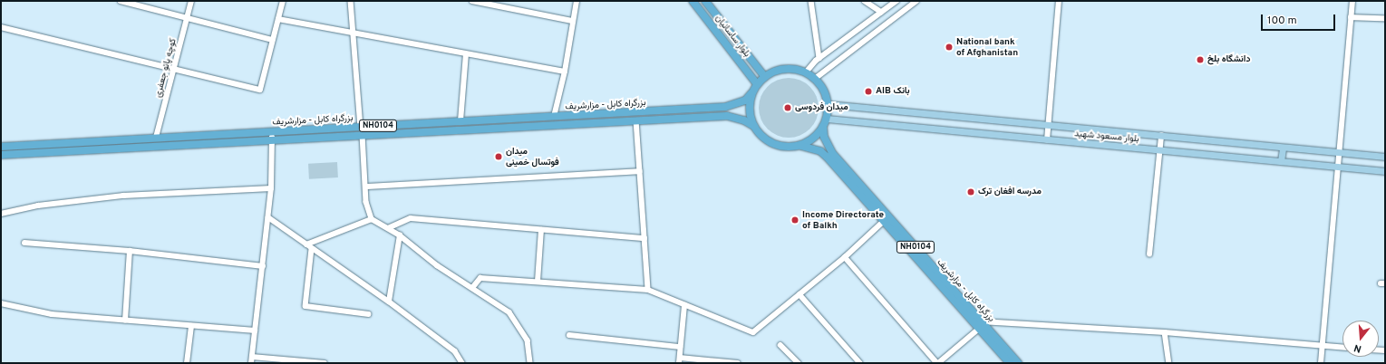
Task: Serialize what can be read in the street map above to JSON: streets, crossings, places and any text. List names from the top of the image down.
{
  "streets": {
    "highway": ["بلوار ساسانیان", "بزرگراه کابل - مزارشریف", "NH0104"],
    "main road": ["بلوار مسعود شهید"],
    "street": ["کوچه پاتو جعفری"]
  },
  "crossings": [
    ["بلوار ساسانیان", "بزرگراه کابل - مزارشریف"],
    ["بلوار ساسانیان", "NH0104"],
    ["بلوار ساسانیان", "بلوار مسعود شهید"],
    ["کوچه پاتو جعفری", "بزرگراه کابل - مزارشریف"],
    ["بزرگراه کابل - مزارشریف", "NH0104"],
    ["بزرگراه کابل - مزارشریف", "بلوار مسعود شهید"],
    ["NH0104", "بلوار مسعود شهید"]
  ],
  "places": [
    "National bank of Afghanistan",
    "دانشگاه بلخ",
    "AIB بانک",
    "میدان فردوسی",
    "میدان فوتسال خمینی",
    "مدرسه افغان ترک",
    "Income Directorate of Balkh"
  ],
  "scale_bar": "100 m",
  "north": "bottom"
}
